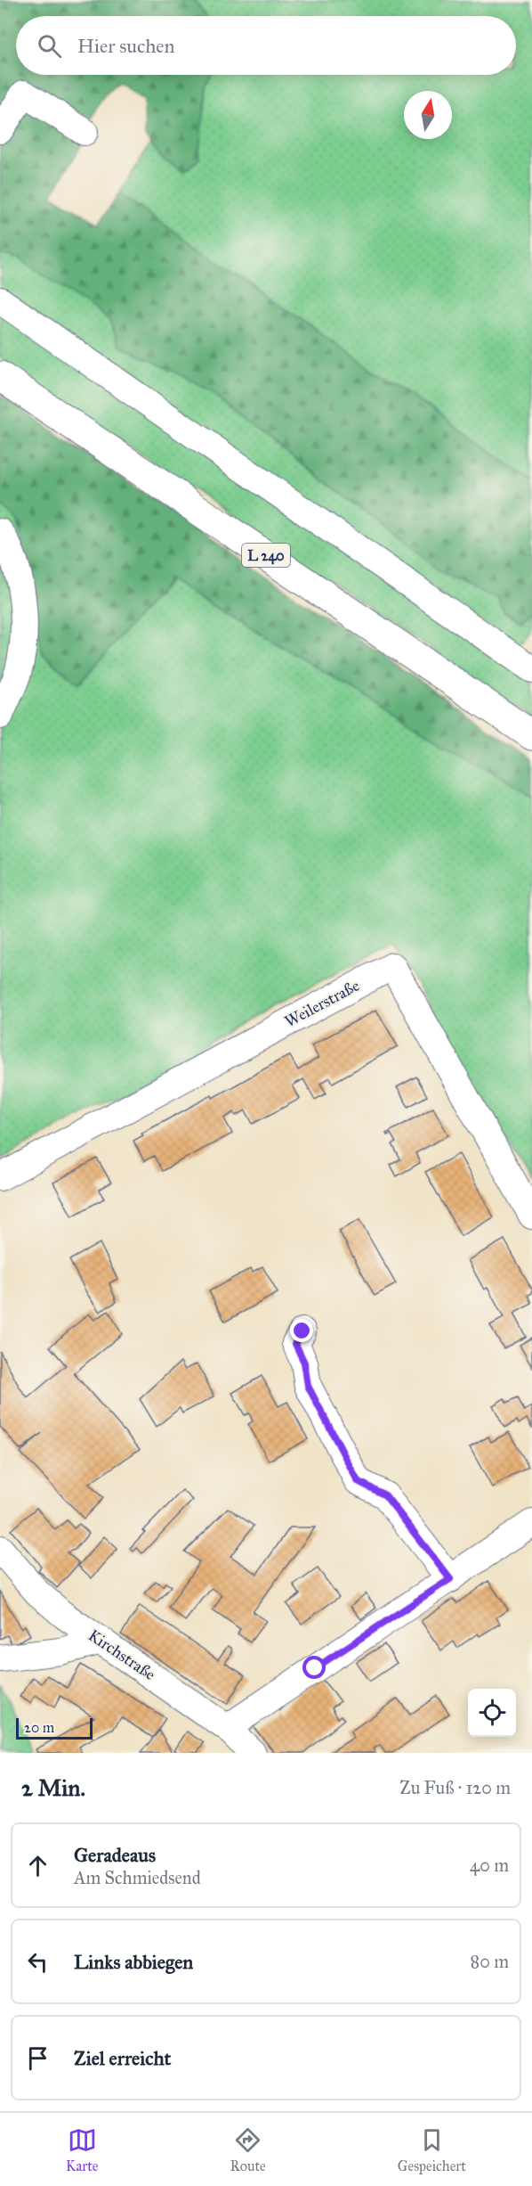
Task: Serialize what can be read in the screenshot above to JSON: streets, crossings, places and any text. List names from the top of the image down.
{
  "streets": {
    "main road": ["L 240"],
    "street": ["Weilerstraße", "Kirchstraße"]
  },
  "scale_bar": "20 m",
  "north": "top",
  "page": {
    "search": "Hier suchen",
    "scale": "20 m",
    "heading": ["2 Min.", "Zu Fuß · 120 m"],
    "list": [
      ["Geradeaus", "Am Schmiedsend", "40 m"],
      ["Links abbiegen", "80 m"],
      "Ziel erreicht"
    ],
    "nav": ["Karte", "Route", "Gespeichert"]
  }
}
